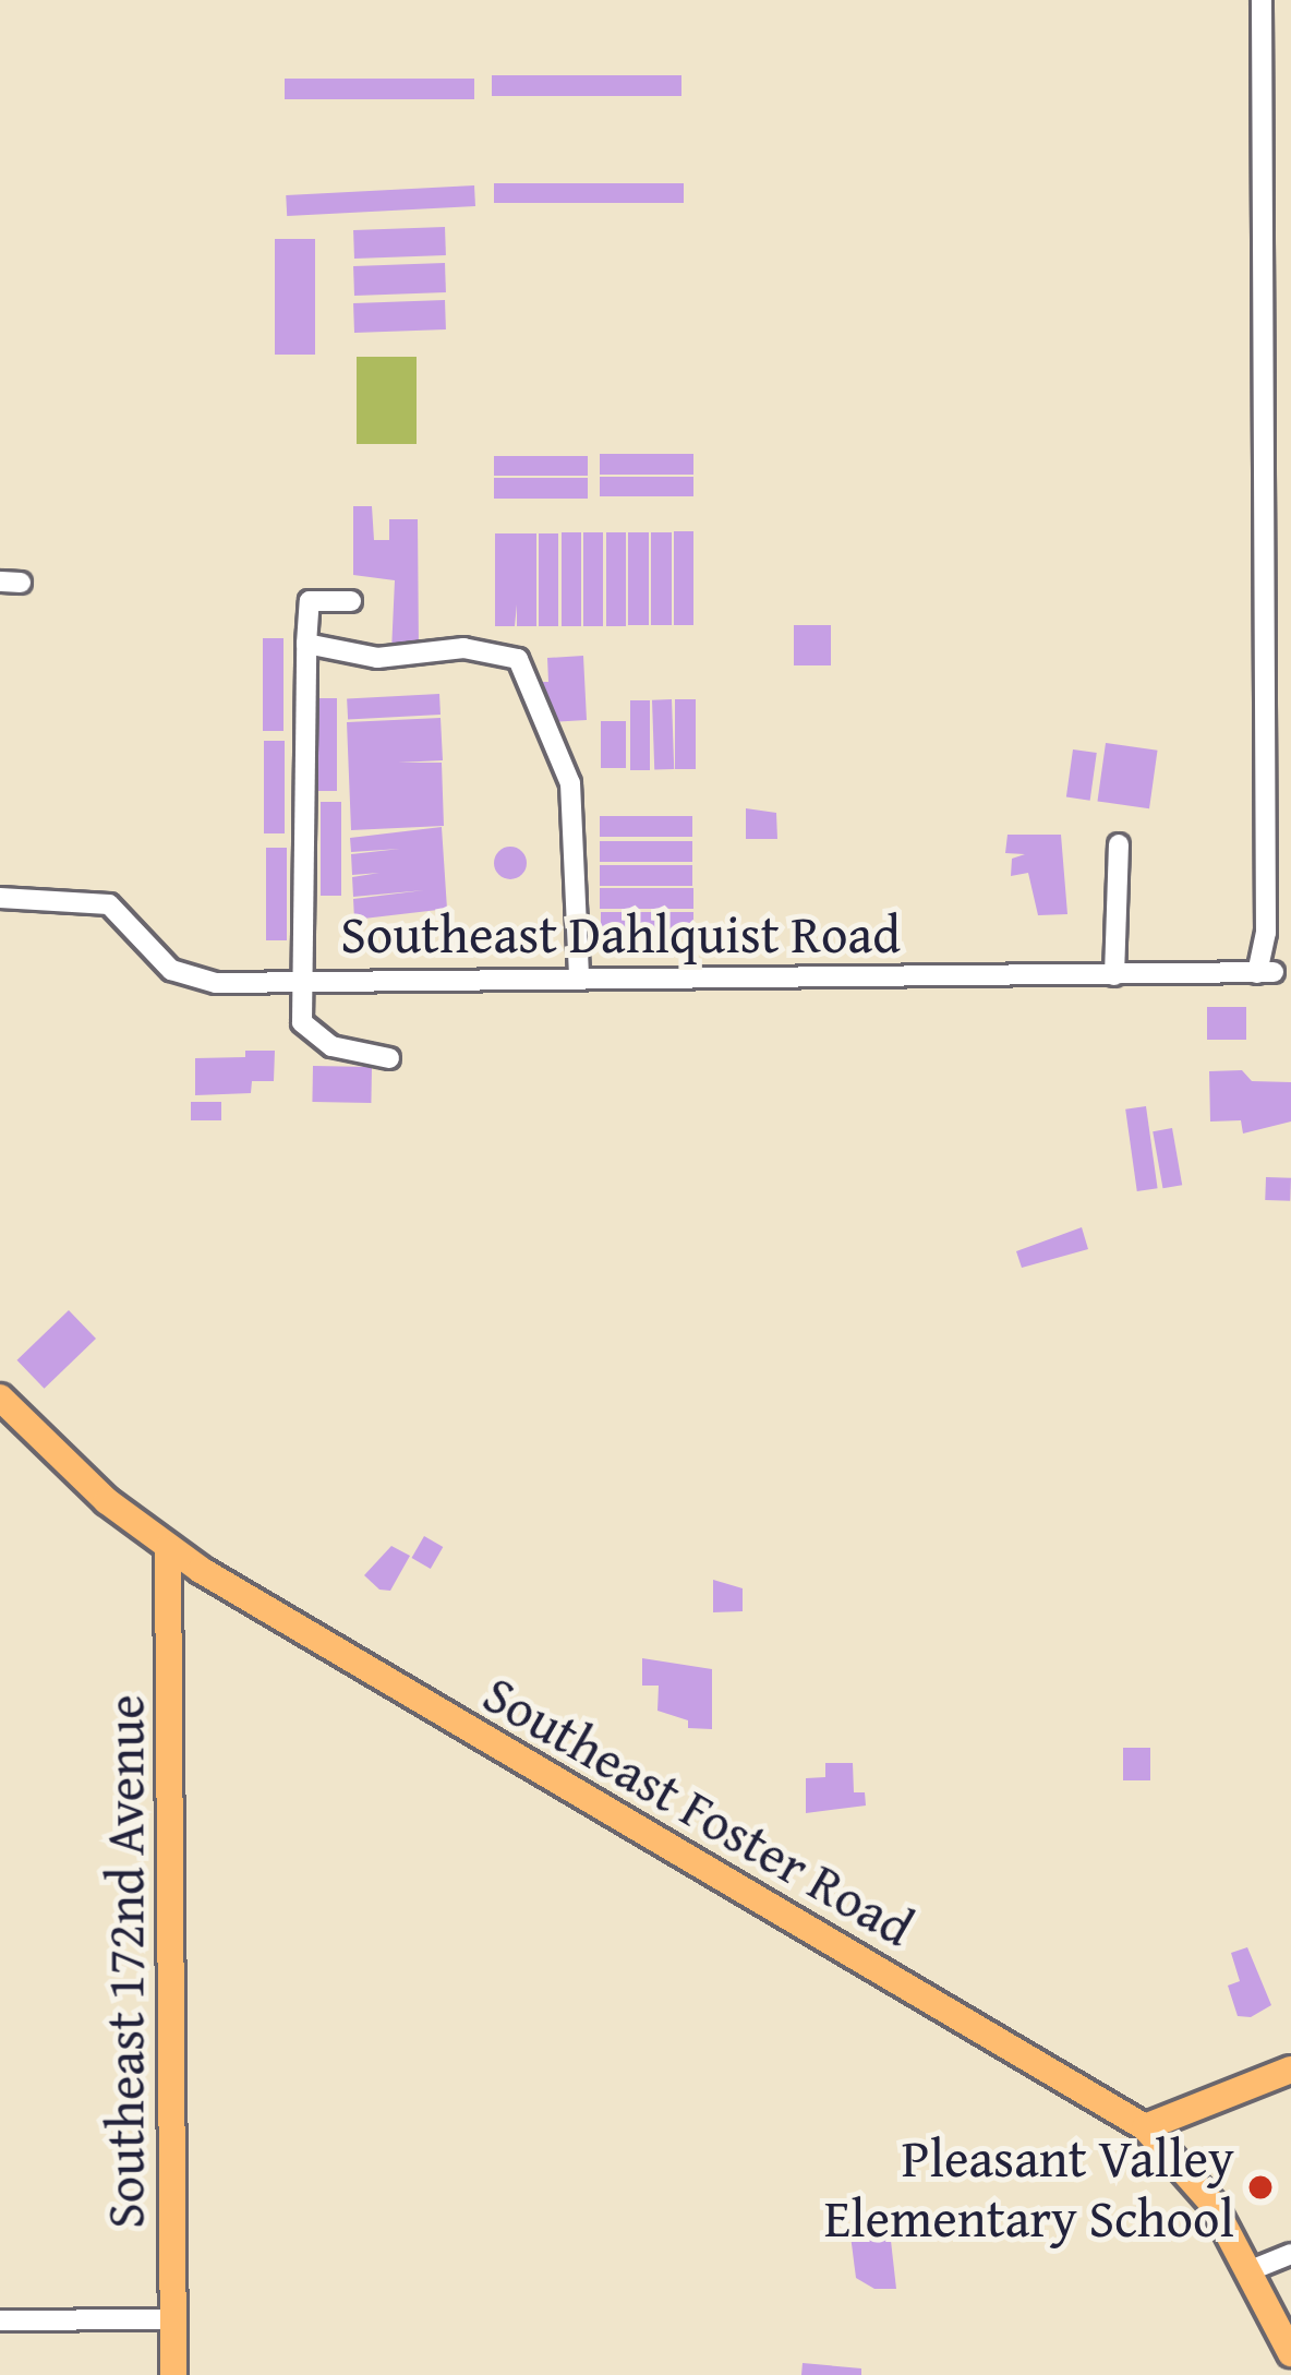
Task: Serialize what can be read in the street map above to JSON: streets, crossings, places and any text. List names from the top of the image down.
{
  "streets": {
    "main road": ["Southeast Foster Road", "Southeast 172nd Avenue"],
    "street": ["Southeast Dahlquist Road"]
  },
  "crossings": [
    ["Southeast Foster Road", "Southeast 172nd Avenue"]
  ],
  "places": ["Pleasant Valley Elementary School"]
}
